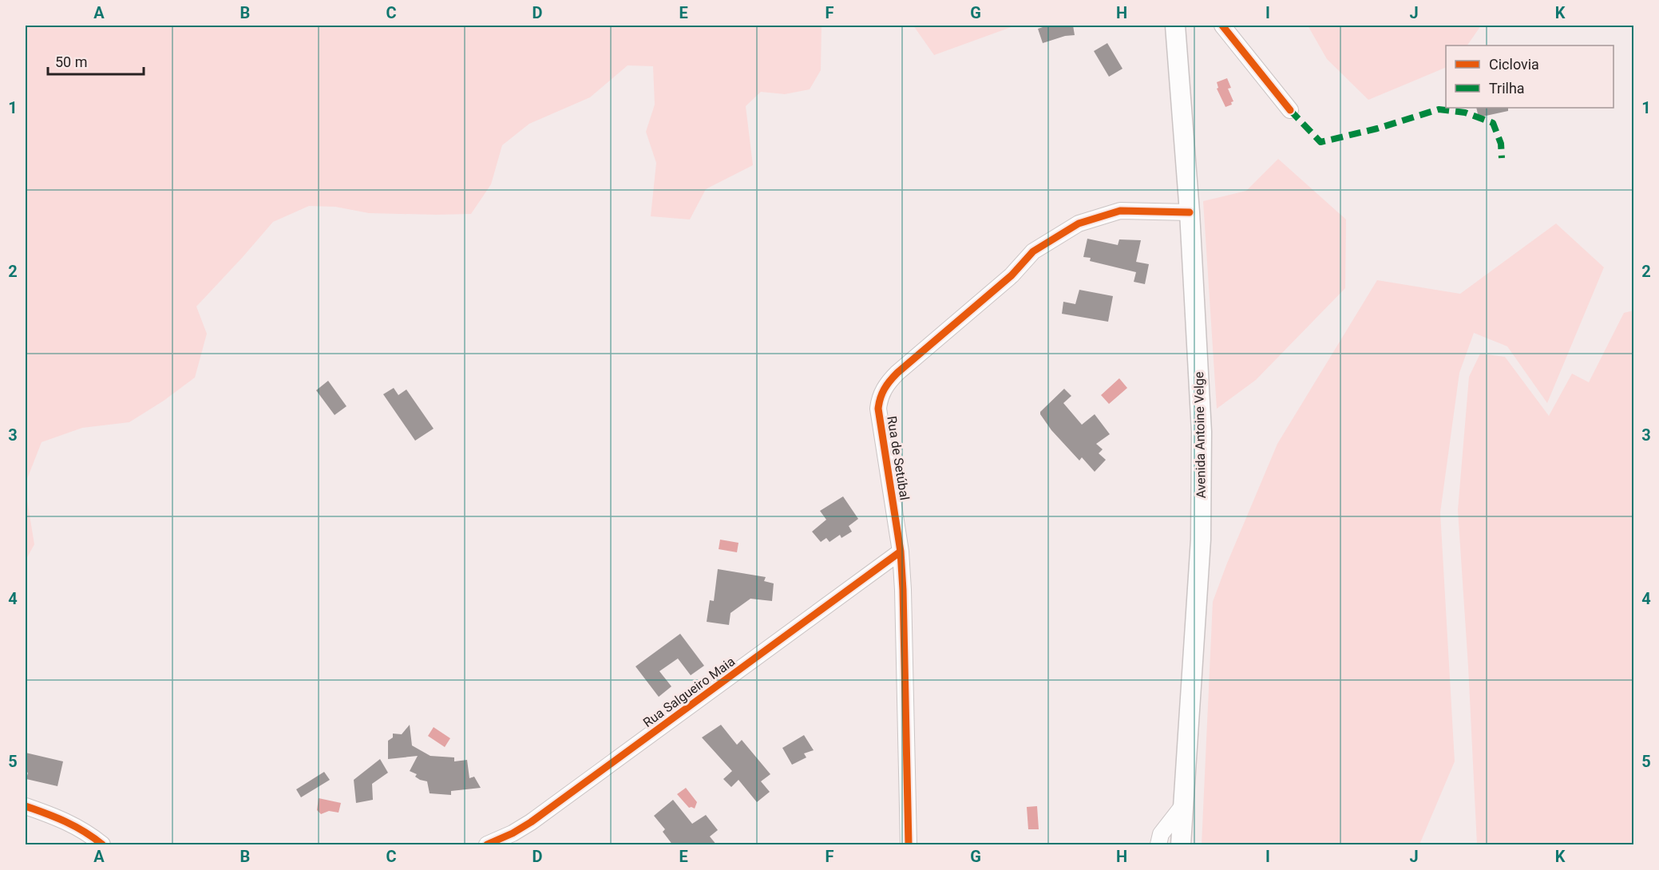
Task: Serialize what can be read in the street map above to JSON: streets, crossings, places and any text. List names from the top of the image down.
{
  "streets": {
    "main road": ["Avenida Antoine Velge"],
    "street": ["Rua de Setúbal", "Rua Salgueiro Maia"]
  },
  "crossings": [
    ["Avenida Antoine Velge", "Rua de Setúbal"],
    ["Rua de Setúbal", "Rua Salgueiro Maia"]
  ],
  "legend": ["Ciclovia", "Trilha"],
  "scale_bar": "50 m",
  "grid": {
    "columns": [
      "A",
      "B",
      "C",
      "D",
      "E",
      "F",
      "G",
      "H",
      "I",
      "J",
      "K"
    ],
    "rows": [
      "1",
      "2",
      "3",
      "4",
      "5"
    ]
  }
}
